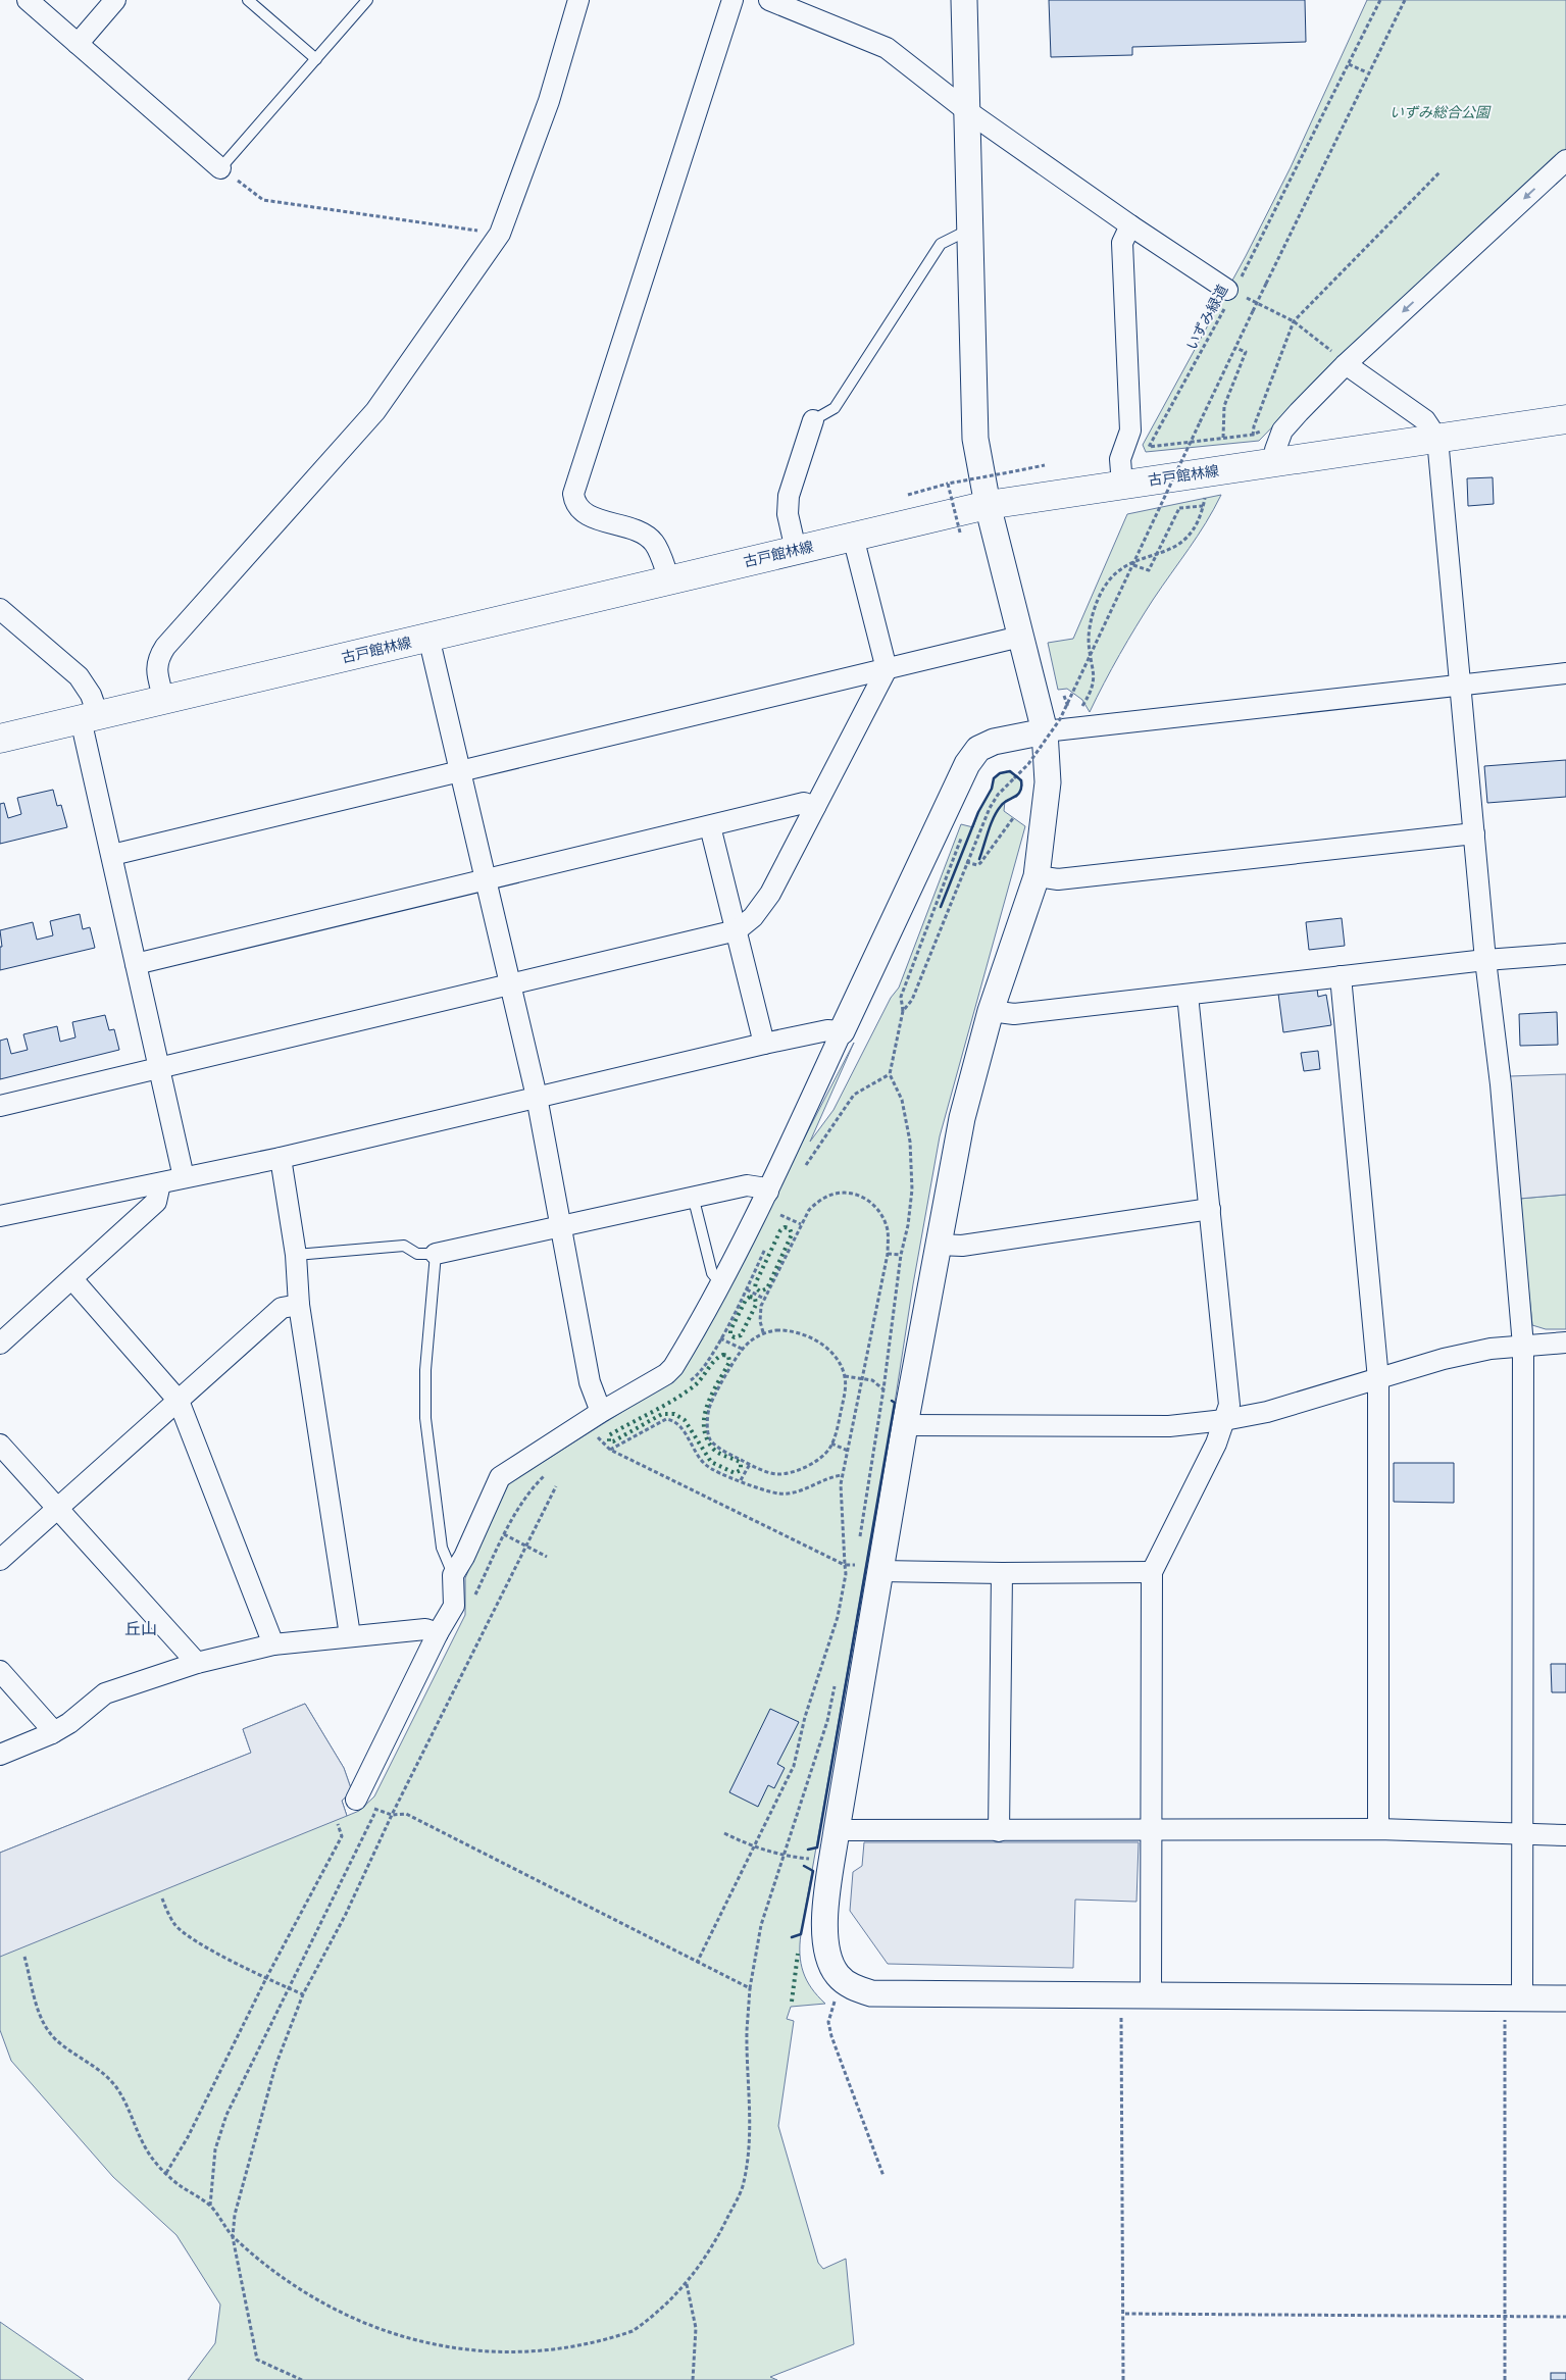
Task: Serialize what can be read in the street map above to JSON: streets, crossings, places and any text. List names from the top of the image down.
{
  "streets": {
    "main road": ["古戸館林線"],
    "path": ["いずみ緑道"]
  },
  "districts": ["丘山"],
  "parks": ["いずみ総合公園"]
}
